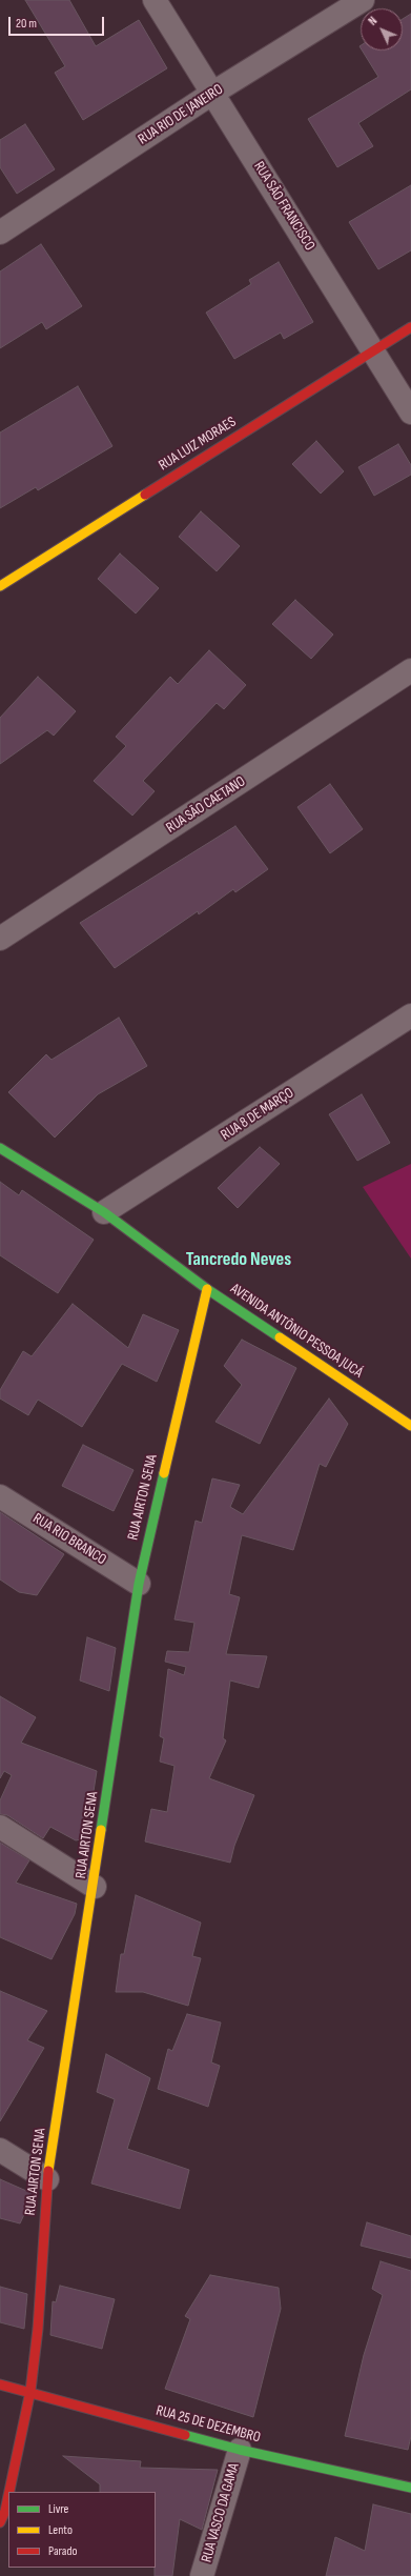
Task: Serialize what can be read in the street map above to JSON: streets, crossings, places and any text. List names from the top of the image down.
{
  "streets": {
    "street": [
      "RUA RIO DE JANEIRO",
      "RUA SÃO FRANCISCO",
      "RUA LUIZ MORAES",
      "RUA SÃO CAETANO",
      "RUA 8 DE MARÇO",
      "AVENIDA ANTÔNIO PESSOA JUCÁ",
      "RUA AIRTON SENA",
      "RUA RIO BRANCO",
      "RUA 25 DE DEZEMBRO",
      "RUA VASCO DA GAMA"
    ]
  },
  "crossings": [
    ["RUA RIO DE JANEIRO", "RUA SÃO FRANCISCO"],
    ["RUA SÃO FRANCISCO", "RUA LUIZ MORAES"],
    ["RUA 8 DE MARÇO", "AVENIDA ANTÔNIO PESSOA JUCÁ"],
    ["AVENIDA ANTÔNIO PESSOA JUCÁ", "RUA AIRTON SENA"],
    ["RUA AIRTON SENA", "RUA RIO BRANCO"],
    ["RUA AIRTON SENA", "RUA 25 DE DEZEMBRO"],
    ["RUA 25 DE DEZEMBRO", "RUA VASCO DA GAMA"]
  ],
  "districts": ["Tancredo Neves"],
  "legend": ["Livre", "Lento", "Parado"],
  "scale_bar": "20 m",
  "north": "top left"
}
